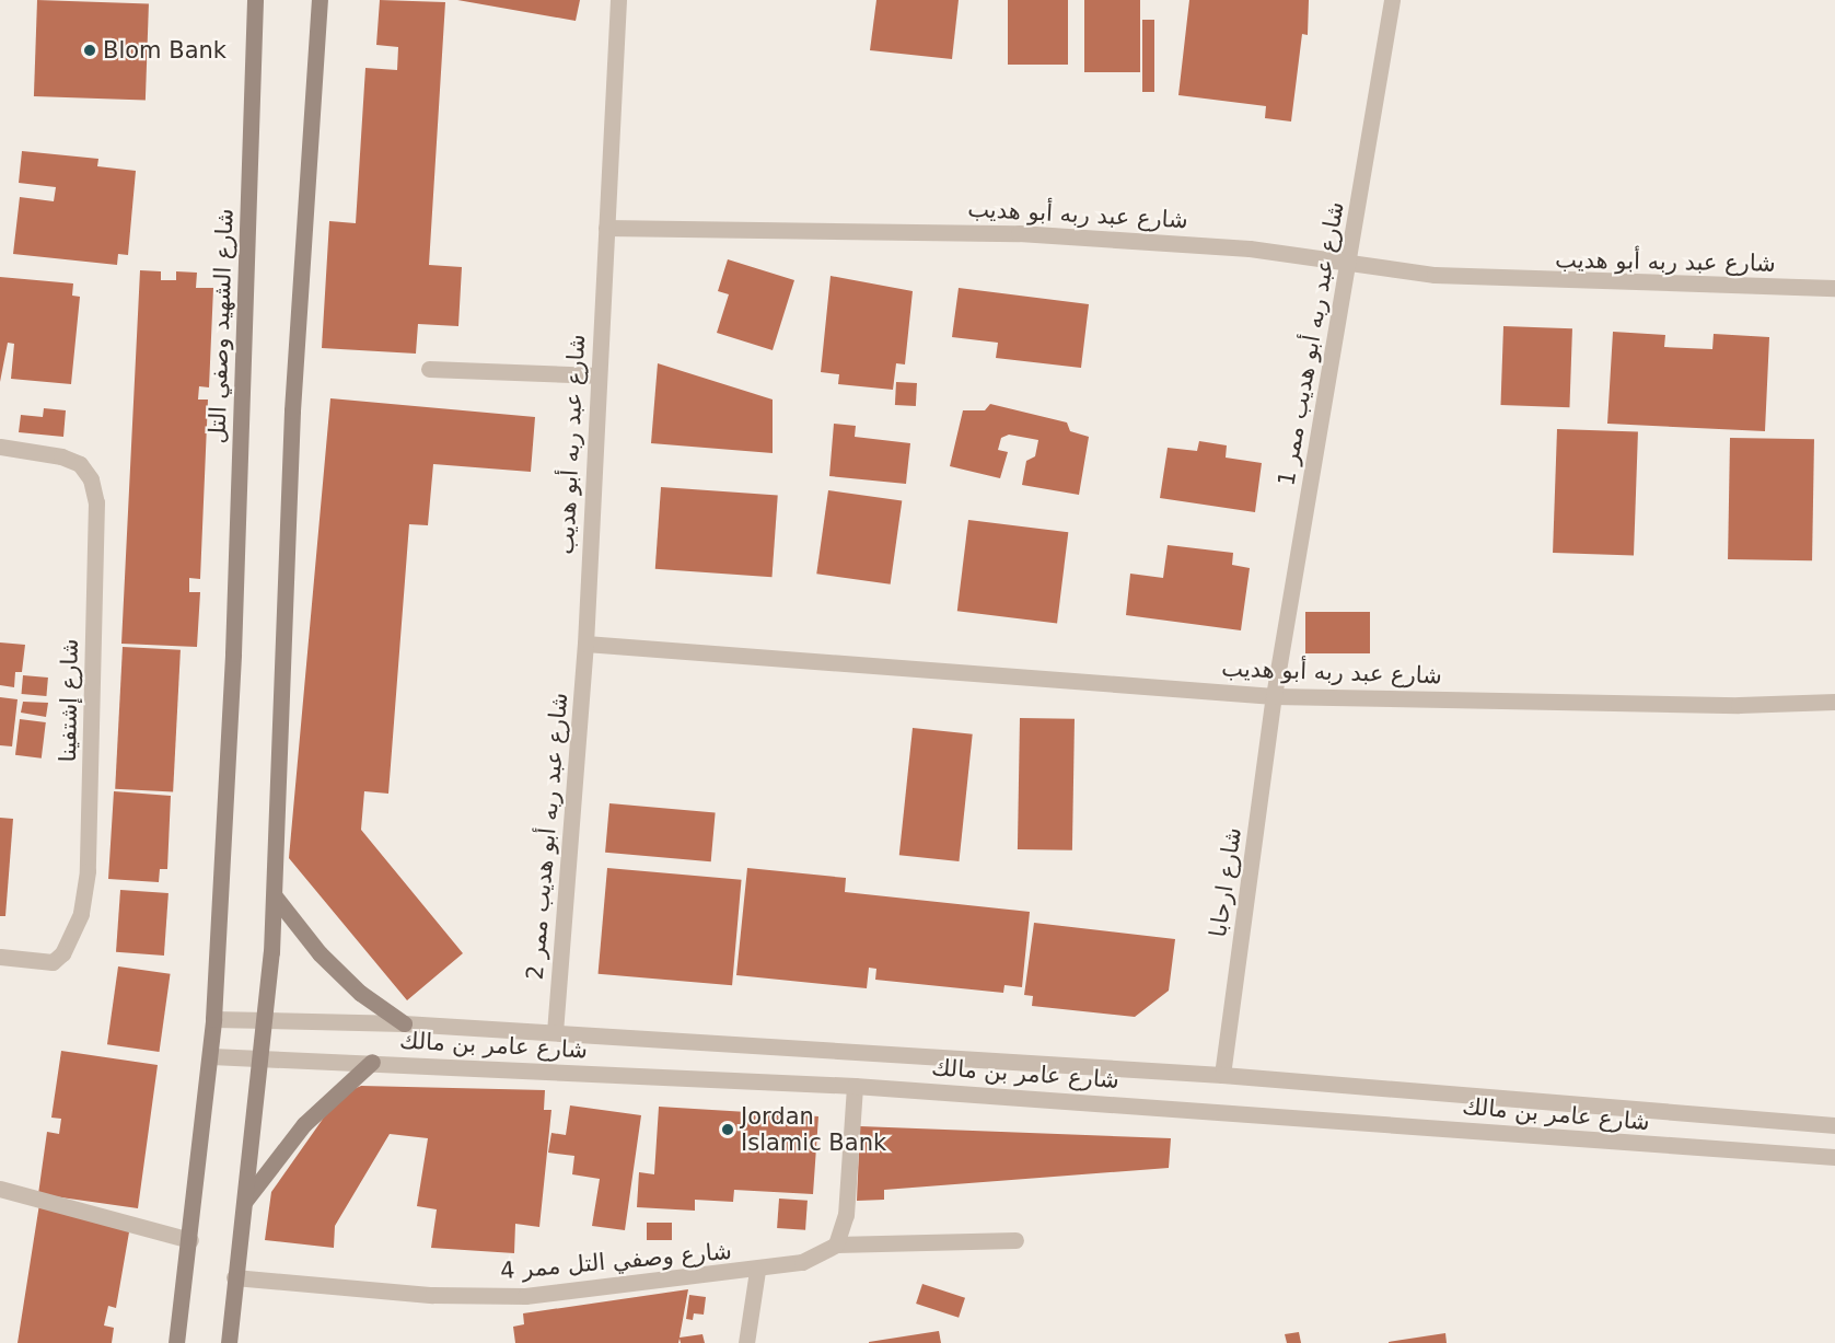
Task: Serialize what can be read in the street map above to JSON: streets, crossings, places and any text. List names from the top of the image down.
{
  "streets": {
    "main road": ["شارع الشهيد وصفي التل"],
    "street": [
      "شارع عبد ربه أبو هديب",
      "شارع عبد ربه أبو هديب ممر 1",
      "شارع إشتفينا",
      "شارع عبد ربه أبو هديب ممر 2",
      "شارع ارحابا",
      "شارع عامر بن مالك",
      "شارع وصفي التل ممر 4"
    ]
  },
  "crossings": [
    ["شارع عبد ربه أبو هديب", "شارع عبد ربه أبو هديب ممر 1"],
    ["شارع عبد ربه أبو هديب", "شارع عبد ربه أبو هديب ممر 2"],
    ["شارع عبد ربه أبو هديب", "شارع ارحابا"],
    ["شارع الشهيد وصفي التل", "شارع عامر بن مالك"],
    ["شارع عبد ربه أبو هديب ممر 1", "شارع ارحابا"],
    ["شارع عبد ربه أبو هديب ممر 2", "شارع عامر بن مالك"],
    ["شارع ارحابا", "شارع عامر بن مالك"]
  ],
  "places": ["Blom Bank", "Jordan Islamic Bank"]
}
